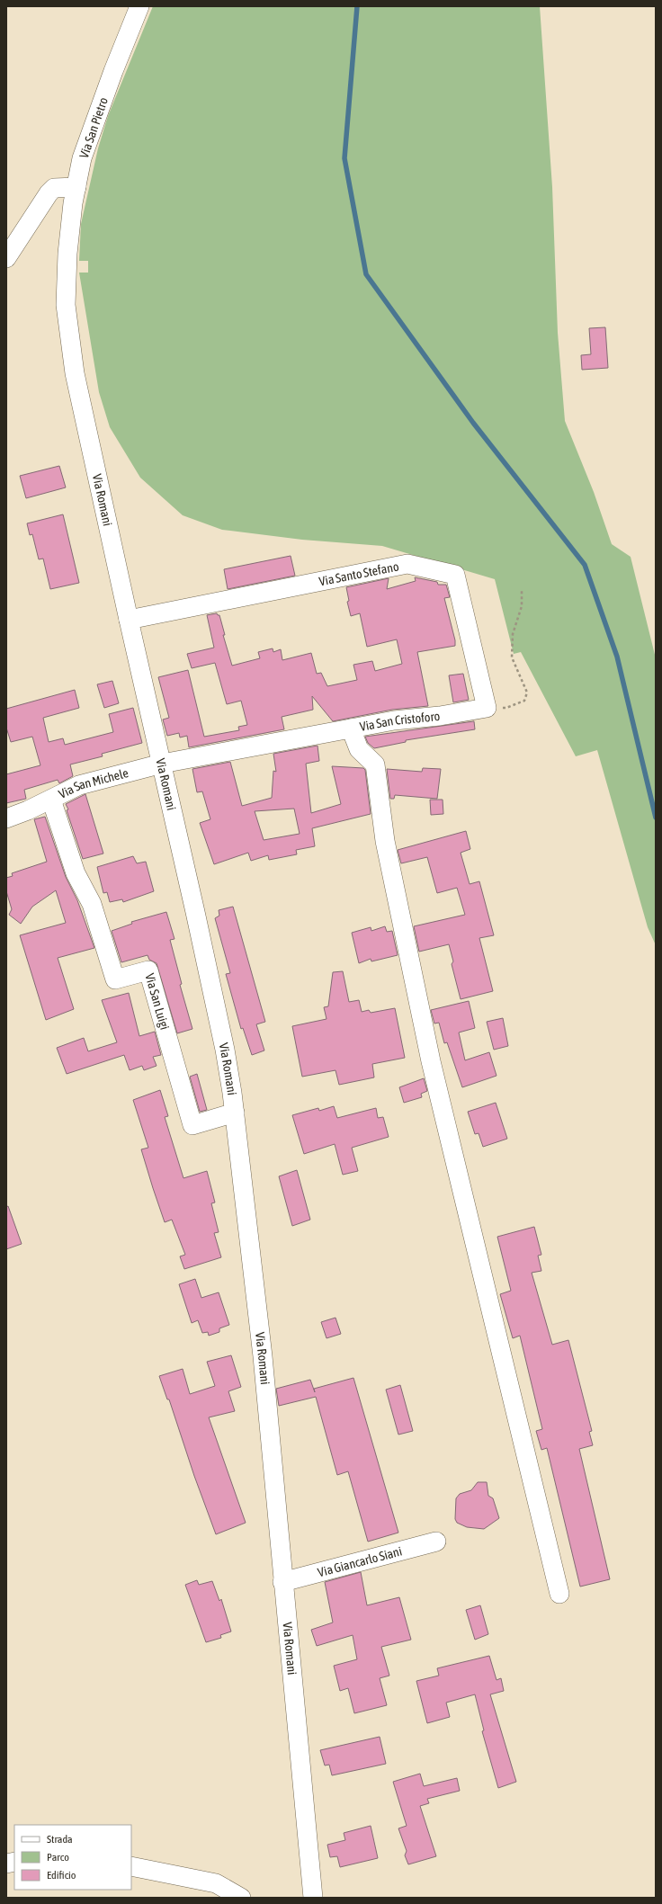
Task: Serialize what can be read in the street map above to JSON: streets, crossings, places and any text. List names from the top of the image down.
{
  "streets": {
    "street": [
      "Via San Pietro",
      "Via Romani",
      "Via Santo Stefano",
      "Via San Cristoforo",
      "Via San Michele",
      "Via San Luigi",
      "Via Giancarlo Siani"
    ]
  },
  "crossings": [
    ["Via San Pietro", "Via Romani"],
    ["Via Romani", "Via Santo Stefano"],
    ["Via Romani", "Via San Cristoforo"],
    ["Via Romani", "Via San Michele"],
    ["Via Romani", "Via San Luigi"],
    ["Via Romani", "Via Giancarlo Siani"],
    ["Via Santo Stefano", "Via San Cristoforo"],
    ["Via San Cristoforo", "Via San Michele"],
    ["Via San Michele", "Via San Luigi"]
  ],
  "legend": ["Strada", "Parco", "Edificio"]
}
